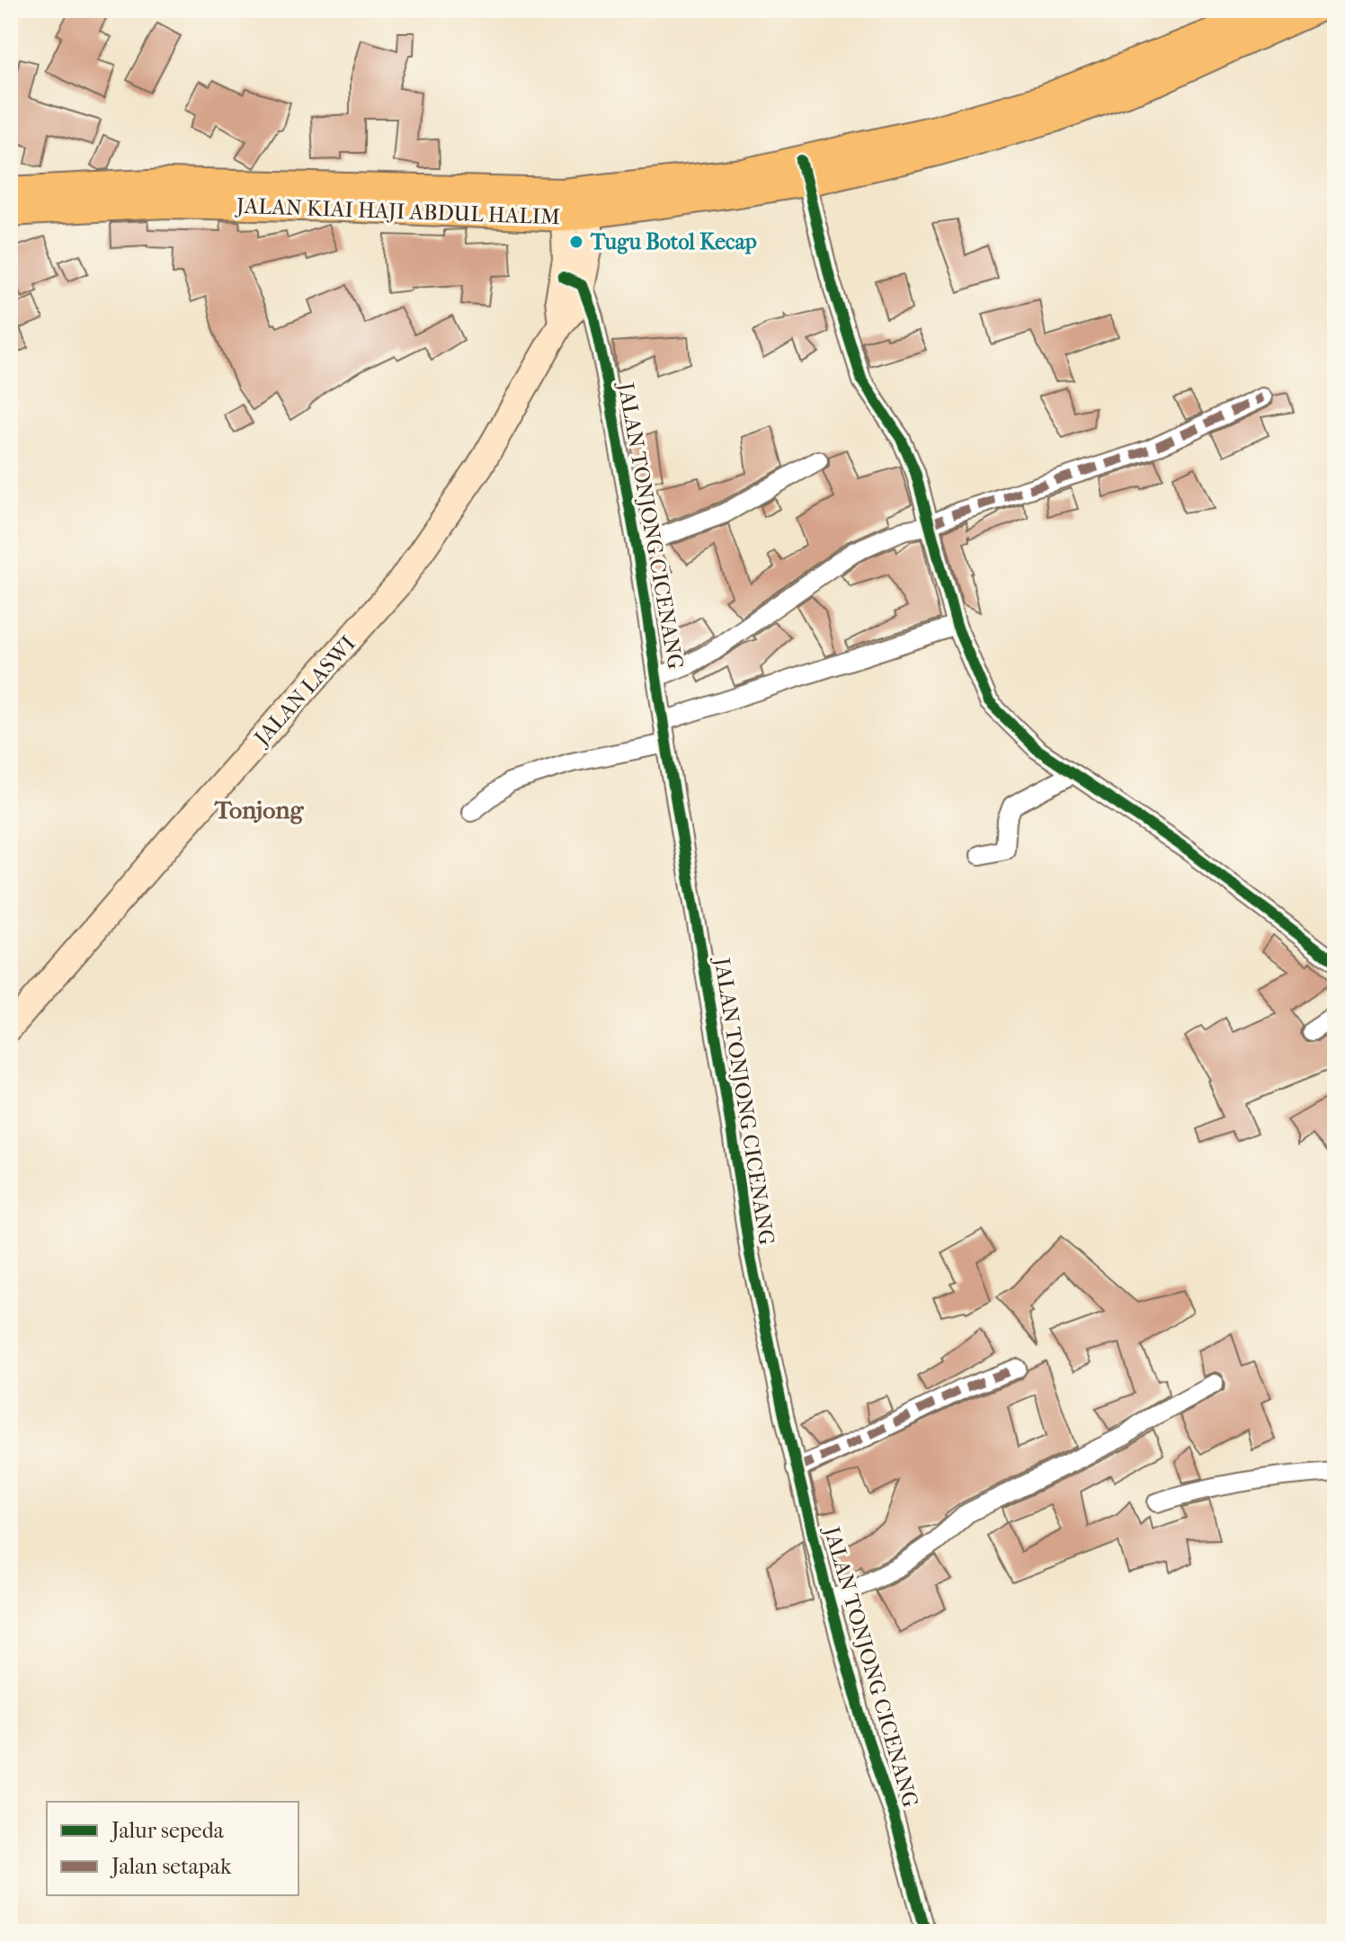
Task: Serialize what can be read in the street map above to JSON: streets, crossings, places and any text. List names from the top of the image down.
{
  "streets": {
    "main road": ["JALAN KIAI HAJI ABDUL HALIM", "JALAN LASWI"],
    "street": ["JALAN TONJONG CICENANG"]
  },
  "crossings": [
    ["JALAN KIAI HAJI ABDUL HALIM", "JALAN LASWI"],
    ["JALAN TONJONG CICENANG", "JALAN LASWI"]
  ],
  "districts": ["Tonjong"],
  "places": ["Tugu Botol Kecap"],
  "legend": ["Jalur sepeda", "Jalan setapak"]
}
